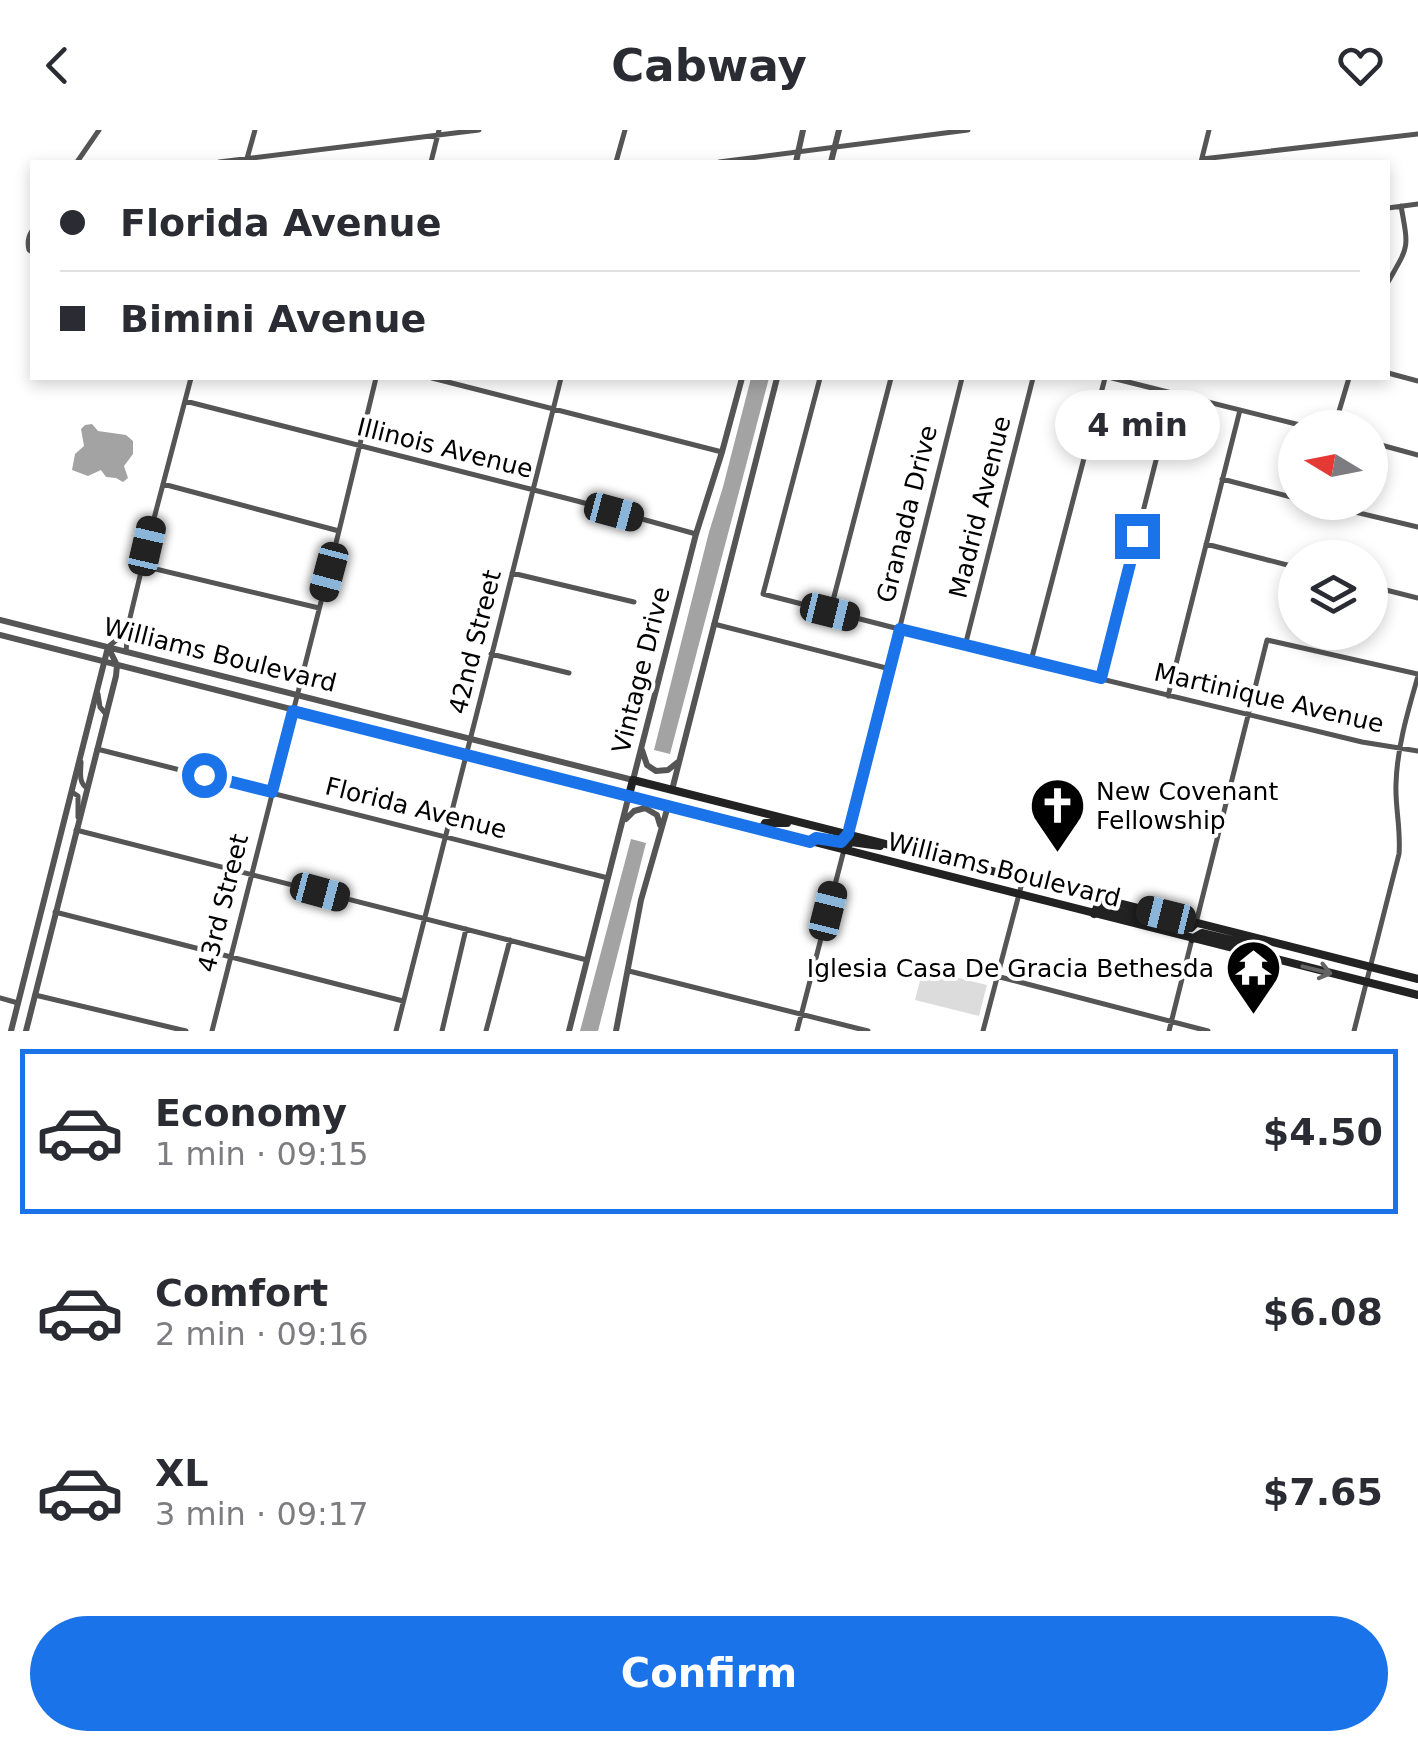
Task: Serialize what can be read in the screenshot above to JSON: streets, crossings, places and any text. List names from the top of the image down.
{
  "streets": {
    "main road": ["Williams Boulevard", "Vintage Drive"],
    "street": [
      "Illinois Avenue",
      "Madrid Avenue",
      "Granada Drive",
      "42nd Street",
      "Martinique Avenue",
      "Florida Avenue",
      "43rd Street"
    ]
  },
  "crossings": [
    ["Illinois Avenue", "42nd Street"],
    ["Illinois Avenue", "Vintage Drive"],
    ["Illinois Avenue", "43rd Street"],
    ["Madrid Avenue", "Martinique Avenue"],
    ["Granada Drive", "Williams Boulevard"],
    ["Granada Drive", "Martinique Avenue"],
    ["42nd Street", "Williams Boulevard"],
    ["42nd Street", "Florida Avenue"],
    ["Williams Boulevard", "Vintage Drive"],
    ["Williams Boulevard", "43rd Street"],
    ["Vintage Drive", "Florida Avenue"],
    ["Florida Avenue", "43rd Street"]
  ],
  "places": {
    "church": ["New Covenant Fellowship"],
    "temple": ["Iglesia Casa De Gracia Bethesda"]
  },
  "north": "left",
  "page": {
    "header": "Cabway",
    "banner": ["Florida Avenue", "Bimini Avenue"],
    "bubble": "4 min",
    "list": [
      {
        "name": "Economy",
        "note": "1 min · 09:15",
        "value": "$4.50"
      },
      {
        "name": "Comfort",
        "note": "2 min · 09:16",
        "value": "$6.08"
      },
      {
        "name": "XL",
        "note": "3 min · 09:17",
        "value": "$7.65"
      }
    ],
    "buttons": "Confirm"
  }
}
